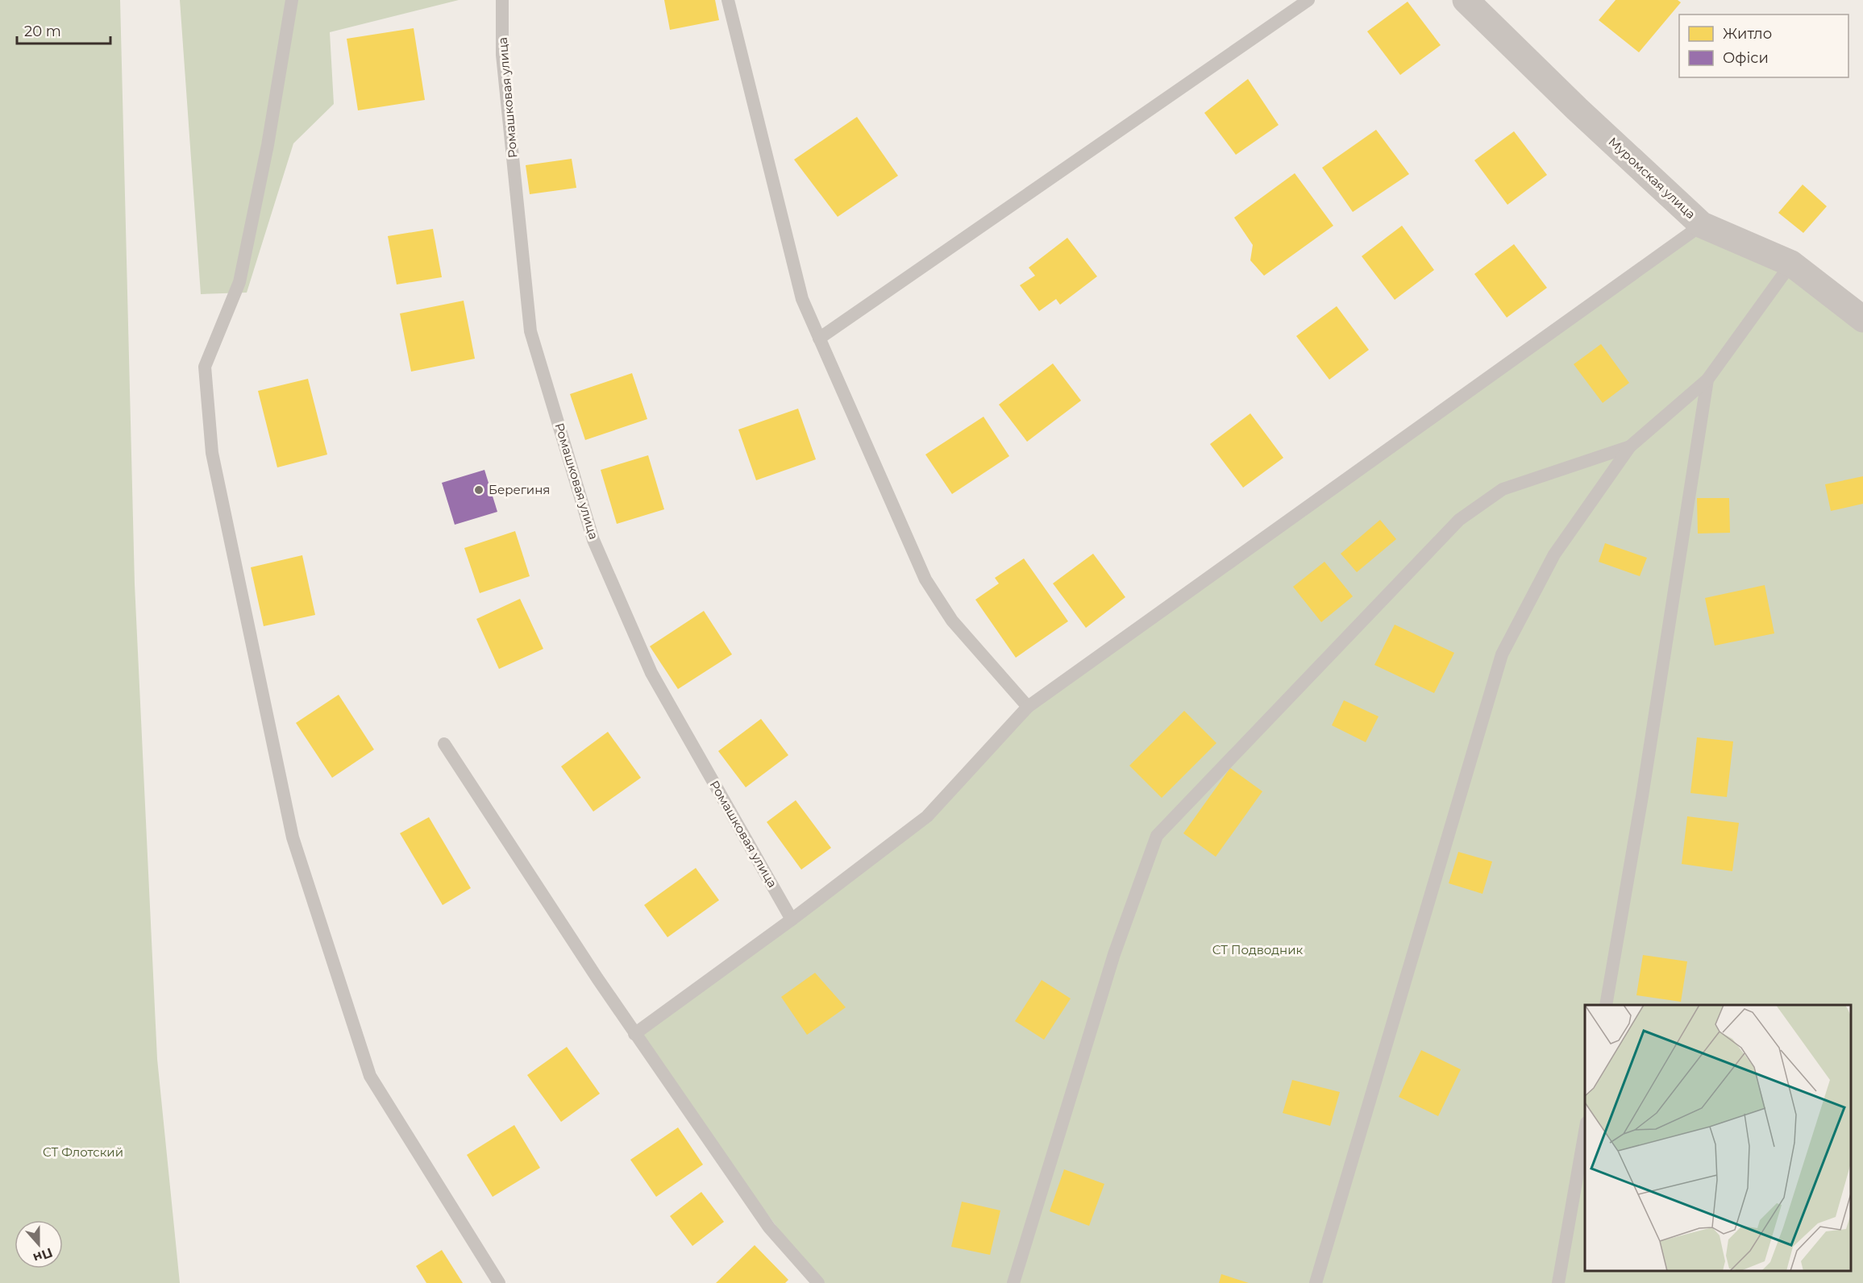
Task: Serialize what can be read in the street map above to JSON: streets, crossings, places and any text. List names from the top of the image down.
{
  "streets": {
    "street": ["Муромская улица"],
    "lane": ["Ромашковая улица"]
  },
  "parks": ["СТ Подводник", "СТ Флотский"],
  "places": ["Берегиня"],
  "legend": ["Житло", "Офіси"],
  "scale_bar": "20 m",
  "north": "bottom"
}
